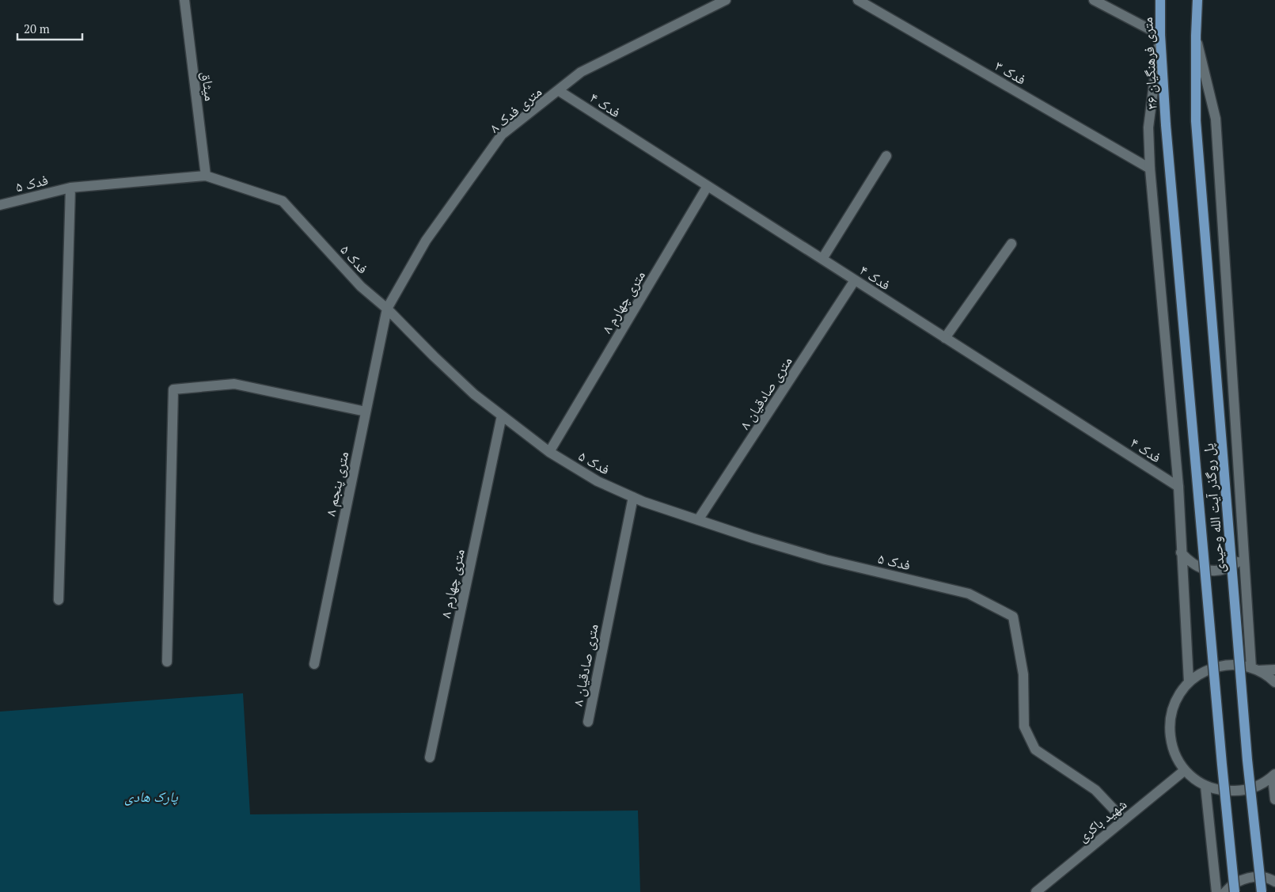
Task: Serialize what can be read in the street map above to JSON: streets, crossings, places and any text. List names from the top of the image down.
{
  "streets": {
    "main road": ["۳۶ متری فرهنگیان", "پل روگذر آیت الله وحیدی"],
    "street": [
      "فدک ۳",
      "میثاق",
      "فدک ۴",
      "۸ متری فدک",
      "فدک ۵",
      "۸ متری چهارم",
      "۸ متری صادقیان",
      "۸ متری پنجم",
      "شهید باکری"
    ]
  },
  "crossings": [
    ["۳۶ متری فرهنگیان", "پل روگذر آیت الله وحیدی"],
    ["میثاق", "فدک ۵"],
    ["فدک ۴", "۸ متری فدک"],
    ["فدک ۴", "۸ متری چهارم"],
    ["فدک ۴", "۸ متری صادقیان"],
    ["۸ متری فدک", "فدک ۵"],
    ["۸ متری فدک", "۸ متری پنجم"],
    ["فدک ۵", "۸ متری چهارم"],
    ["فدک ۵", "۸ متری صادقیان"],
    ["فدک ۵", "۸ متری پنجم"],
    ["فدک ۵", "شهید باکری"]
  ],
  "parks": ["پارک هادی"],
  "scale_bar": "20 m"
}
